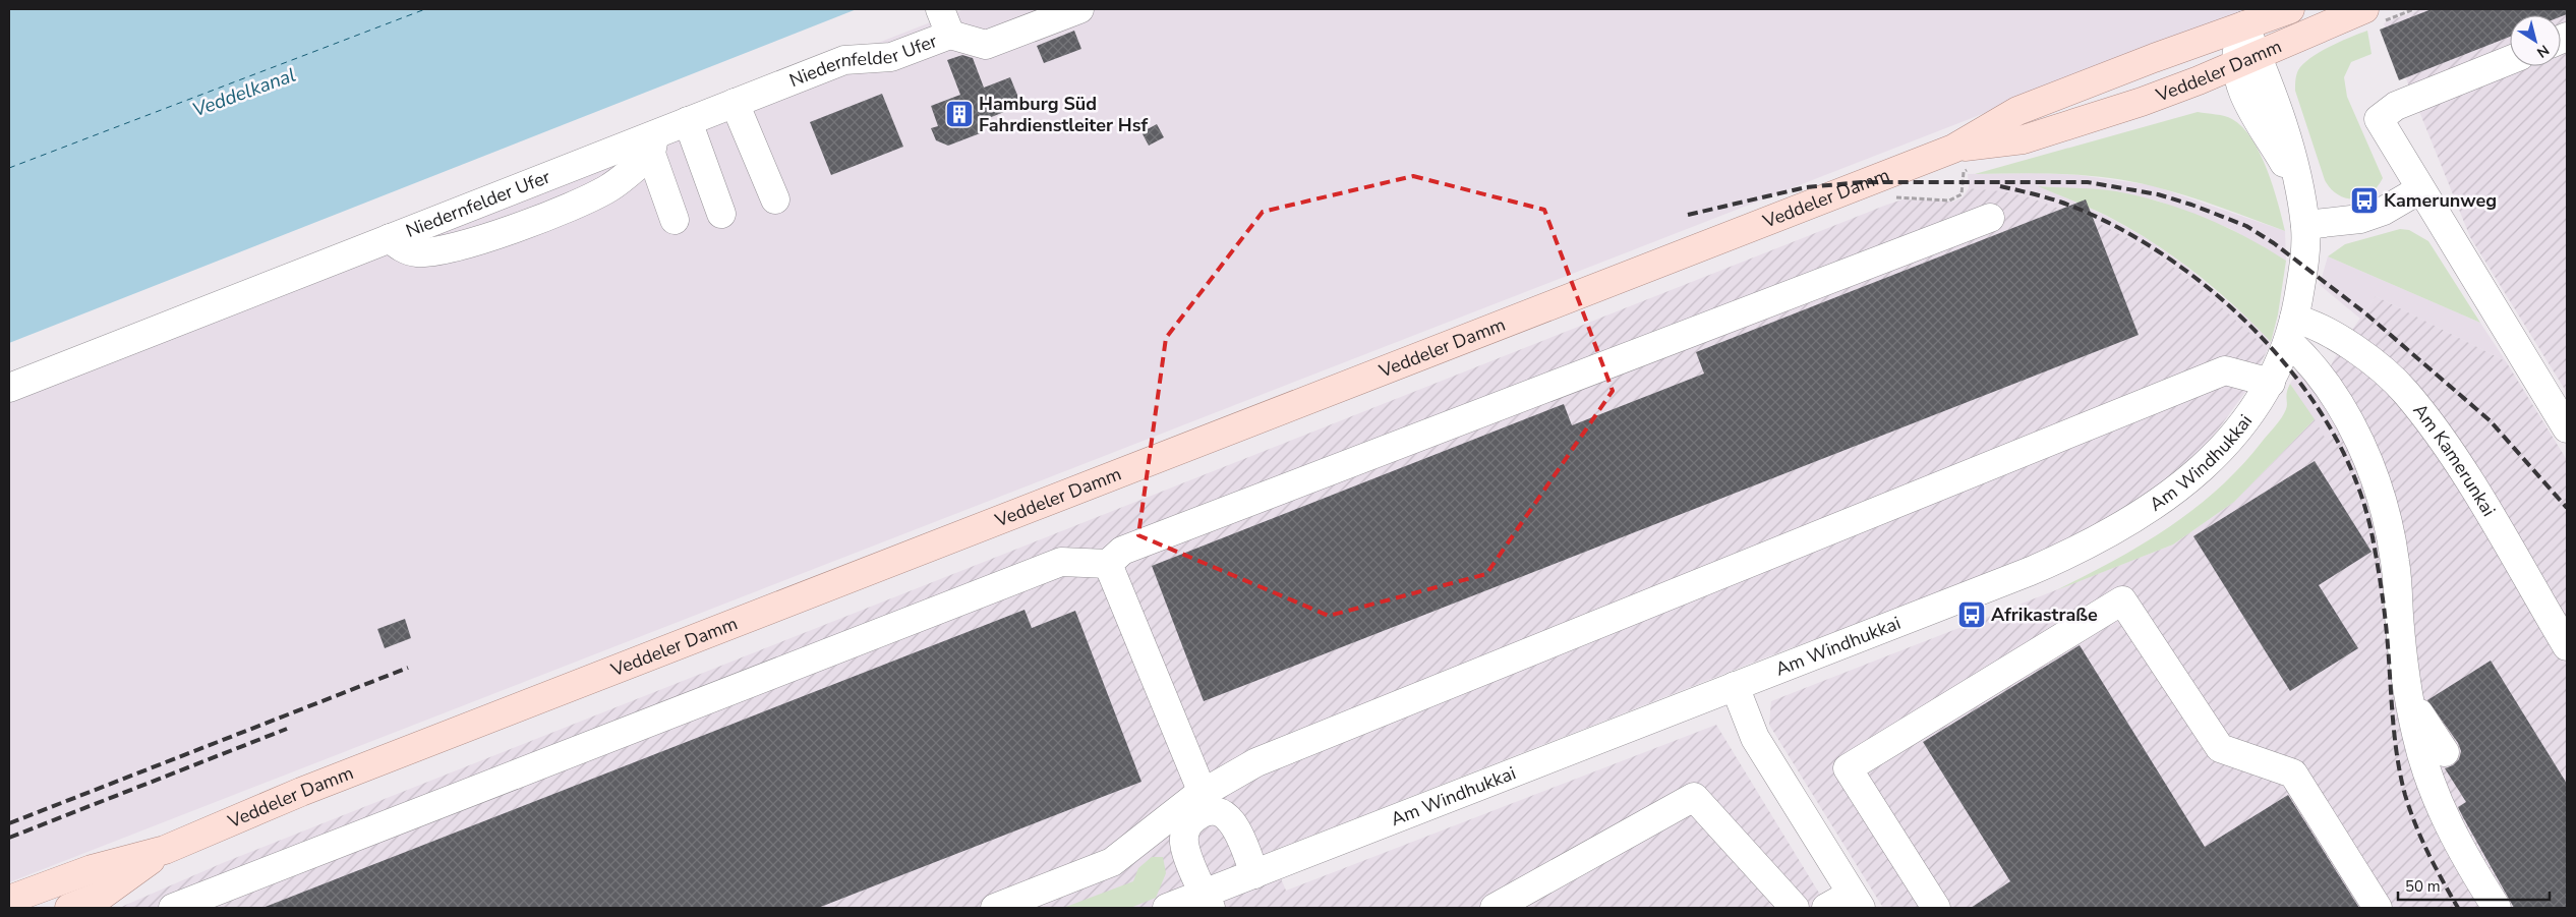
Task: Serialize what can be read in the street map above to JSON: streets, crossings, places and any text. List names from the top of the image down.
{
  "streets": {
    "main road": ["Veddeler Damm"],
    "street": ["Niedernfelder Ufer", "Am Windhukkai", "Am Kamerunkai"]
  },
  "crossings": [
    ["Veddeler Damm", "Am Windhukkai"],
    ["Am Windhukkai", "Am Kamerunkai"]
  ],
  "water": ["Veddelkanal"],
  "places": {
    "building": ["Hamburg Süd Fahrdienstleiter Hsf"],
    "bus stop": ["Kamerunweg", "Afrikastraße"]
  },
  "scale_bar": "50 m",
  "north": "bottom right"
}
